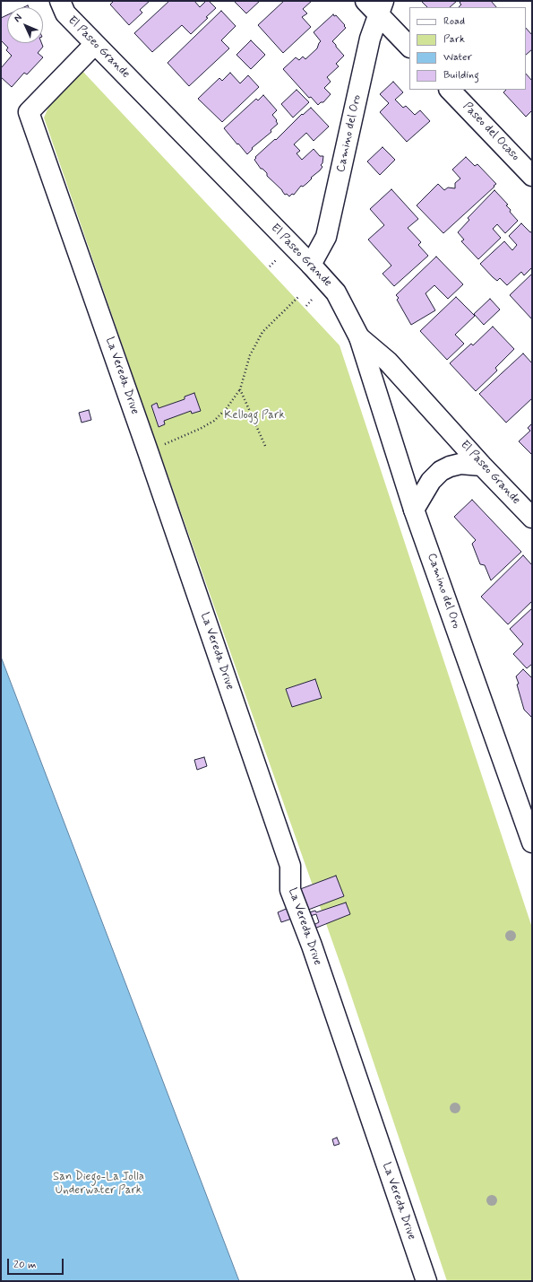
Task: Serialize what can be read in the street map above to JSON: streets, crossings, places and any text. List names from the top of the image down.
{
  "streets": {
    "street": [
      "El Paseo Grande",
      "Paseo del Ocaso",
      "Camino del Oro",
      "La Vereda Drive"
    ]
  },
  "crossings": [
    ["El Paseo Grande", "Camino del Oro"],
    ["El Paseo Grande", "La Vereda Drive"]
  ],
  "parks": ["Kellogg Park", "San Diego-La Jolla Underwater Park"],
  "legend": [
    "Road",
    "Park",
    "Water",
    "Building"
  ],
  "scale_bar": "20 m",
  "north": "top left"
}
